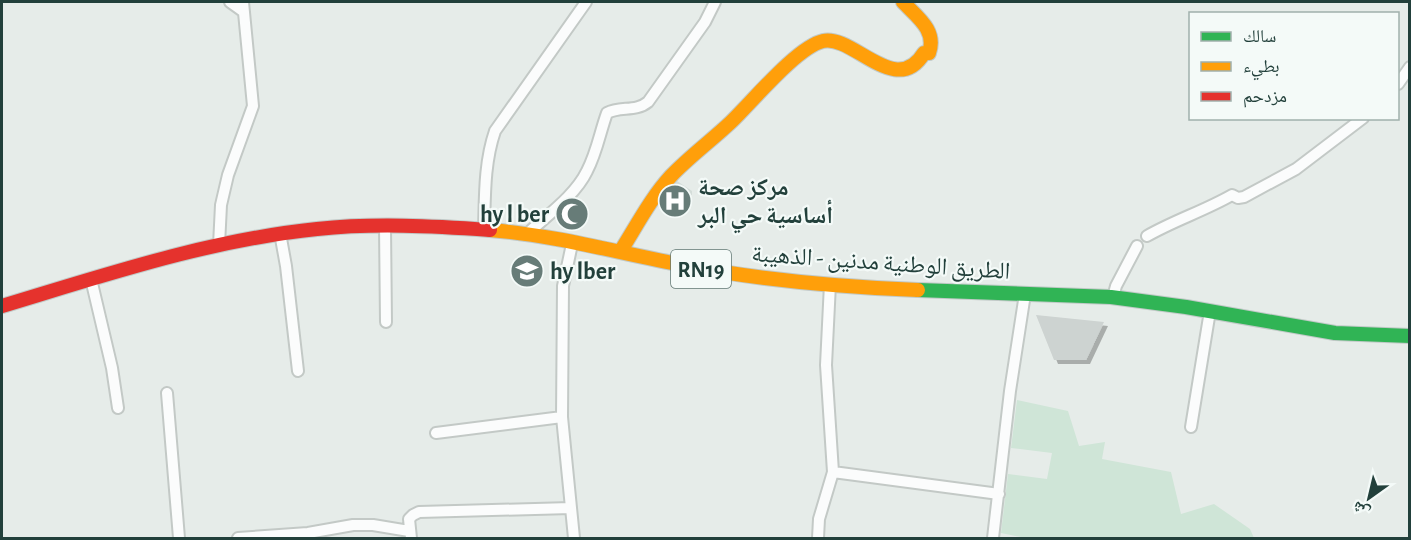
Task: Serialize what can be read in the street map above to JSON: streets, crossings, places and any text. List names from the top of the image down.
{
  "streets": {
    "main road": ["الطريق الوطنية مدنين - الذهيبة", "RN19"]
  },
  "places": {
    "hospital": ["مركز صحة أساسية حي البر"],
    "mosque": ["hy l ber"],
    "school or university": ["hy lber"]
  },
  "legend": ["سالك", "بطيء", "مزدحم"],
  "north": "bottom left"
}
